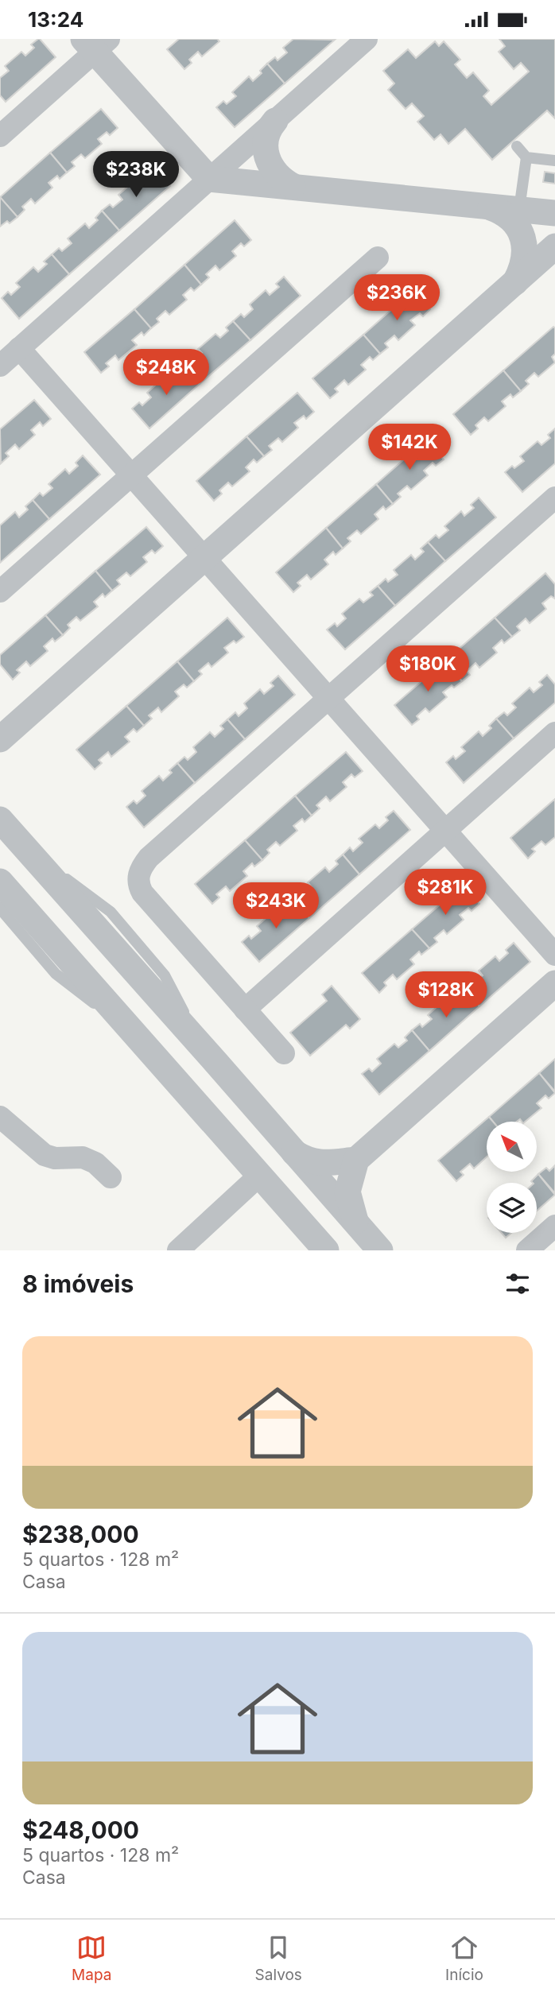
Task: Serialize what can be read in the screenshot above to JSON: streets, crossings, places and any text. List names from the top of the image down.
{
  "north": "top left",
  "page": {
    "status": "13:24",
    "price": [
      "$238K",
      "$236K",
      "$248K",
      "$142K",
      "$180K",
      "$281K",
      "$243K",
      "$128K"
    ],
    "heading": "8 imóveis",
    "list": [
      {
        "name": "$238,000",
        "note": "5 quartos · 128 m² · Casa"
      },
      {
        "name": "$248,000",
        "note": "5 quartos · 128 m² · Casa"
      }
    ],
    "tabs": ["Mapa", "Salvos", "Início"]
  }
}
